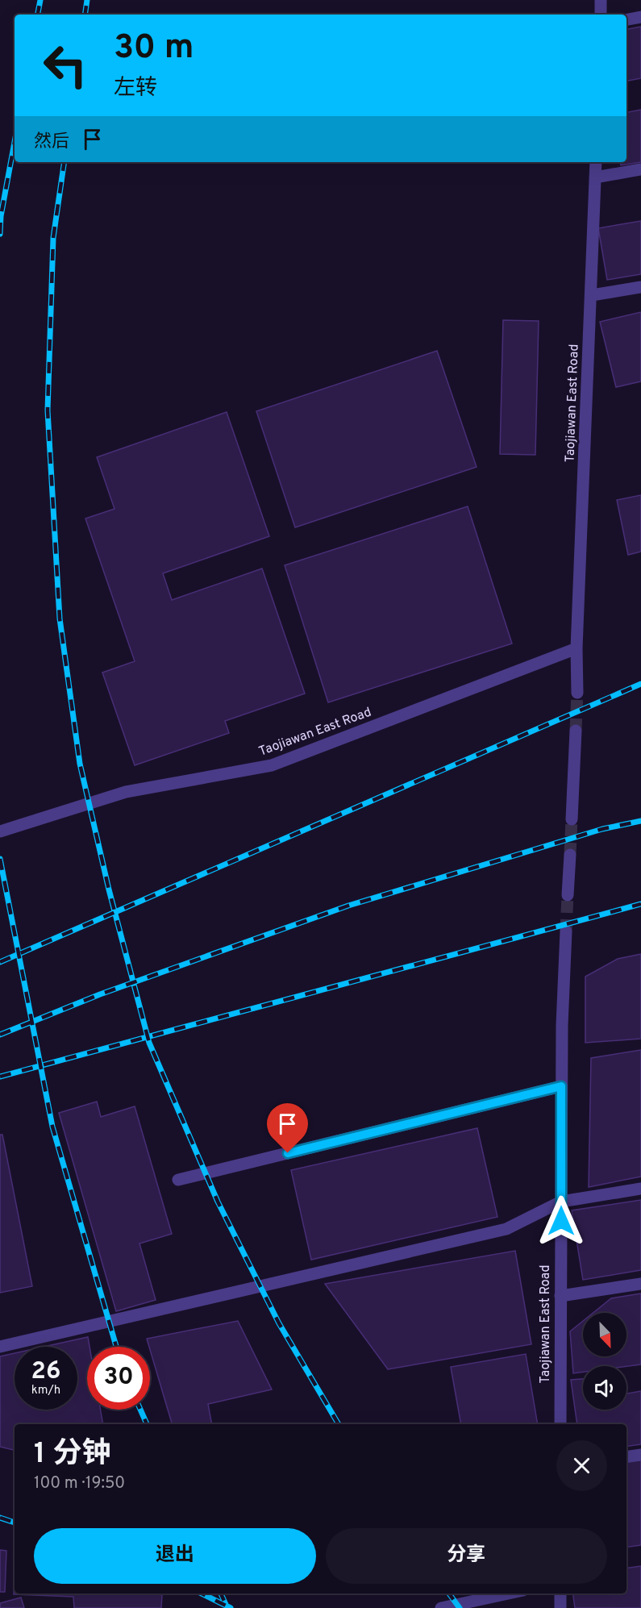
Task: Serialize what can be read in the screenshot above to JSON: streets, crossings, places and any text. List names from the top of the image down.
{
  "streets": {
    "street": ["Taojiawan East Road"]
  },
  "north": "bottom right",
  "page": {
    "turn": ["30 m", "左转"],
    "then": "然后",
    "speed": "26 km/h",
    "limit": "30",
    "heading": ["1 分钟", "100 m · 19:50"],
    "buttons": ["退出", "分享"]
  }
}
